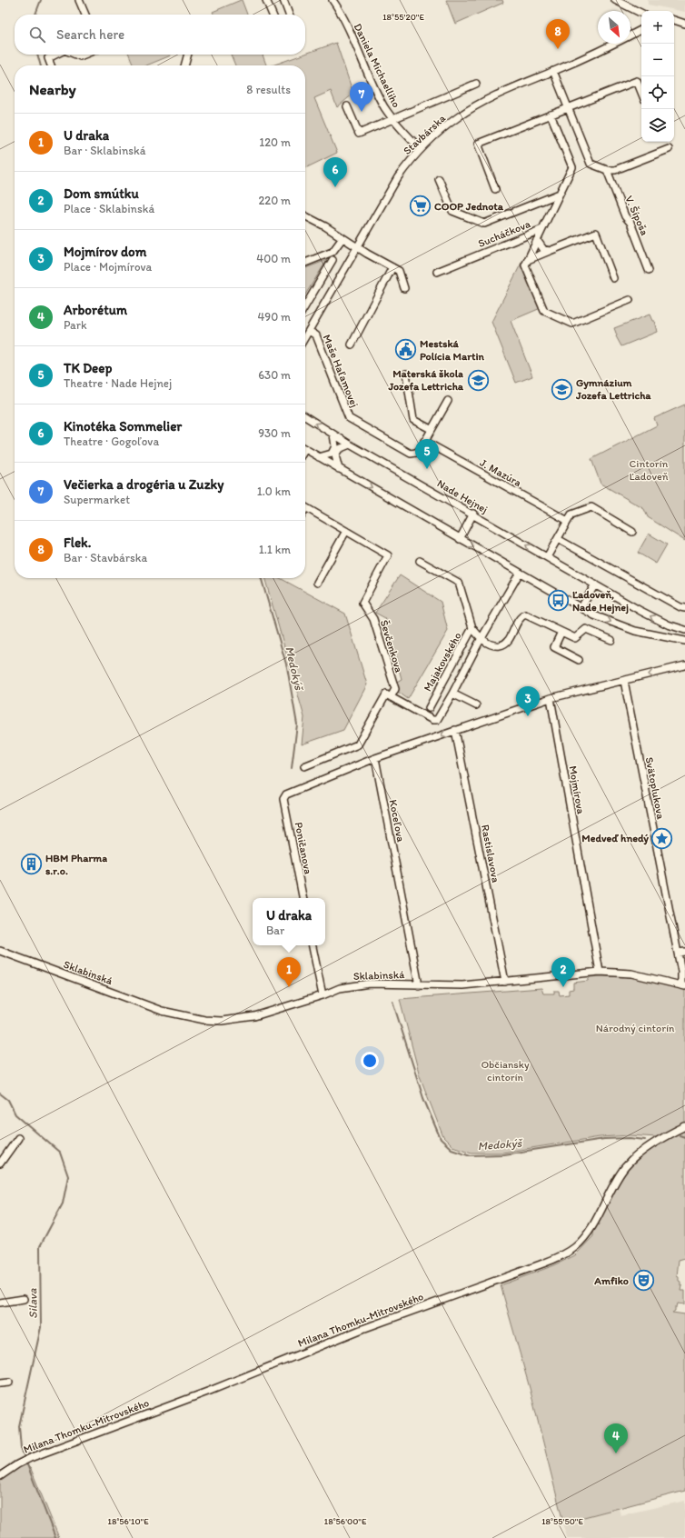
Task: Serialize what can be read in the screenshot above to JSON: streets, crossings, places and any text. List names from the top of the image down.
{
  "streets": {
    "street": [
      "Daniela Michaelliho",
      "Stavbárska",
      "V. Šípoša",
      "Sucháčkova",
      "Maše Haľamovej",
      "J. Mazúra",
      "Nade Hejnej",
      "Ševčenkova",
      "Majakovského",
      "Svätoplukova",
      "Mojmírova",
      "Koceľova",
      "Poničanova",
      "Rastislavova",
      "Sklabinská",
      "Milana Thomku-Mitrovského"
    ]
  },
  "crossings": [
    ["Daniela Michaelliho", "Stavbárska"],
    ["Stavbárska", "Maše Haľamovej"],
    ["Maše Haľamovej", "J. Mazúra"],
    ["Svätoplukova", "Sklabinská"],
    ["Mojmírova", "Sklabinská"],
    ["Koceľova", "Poničanova"],
    ["Koceľova", "Sklabinská"],
    ["Rastislavova", "Sklabinská"]
  ],
  "water": ["Medokýš", "Silava"],
  "parks": ["Cintorín Ľadoveň", "Národný cintorín", "Občiansky cintorín"],
  "places": {
    "supermarket": ["COOP Jednota"],
    "public building": ["Mestská Polícia Martin"],
    "school or university": ["Materská škola Jozefa Lettricha", "Gymnázium Jozefa Lettricha"],
    "bus stop": ["Ľadoveň, Nade Hejnej"],
    "place": ["Medveď hnedý"],
    "building": ["HBM Pharma s.r.o."],
    "theatre": ["Amfiko"]
  },
  "north": "bottom right",
  "page": {
    "map_buttons": ["+", "−"],
    "search": "Search here",
    "pins": [
      "8",
      "7",
      "6",
      "5",
      "3",
      "1",
      "2",
      "4"
    ],
    "heading": ["Nearby", "8 results"],
    "list": [
      {
        "mark": "1",
        "name": "U draka",
        "note": "Bar · Sklabinská",
        "value": "120 m"
      },
      {
        "mark": "2",
        "name": "Dom smútku",
        "note": "Place · Sklabinská",
        "value": "220 m"
      },
      {
        "mark": "3",
        "name": "Mojmírov dom",
        "note": "Place · Mojmírova",
        "value": "400 m"
      },
      {
        "mark": "4",
        "name": "Arborétum",
        "note": "Park",
        "value": "490 m"
      },
      {
        "mark": "5",
        "name": "TK Deep",
        "note": "Theatre · Nade Hejnej",
        "value": "630 m"
      },
      {
        "mark": "6",
        "name": "Kinotéka Sommelier",
        "note": "Theatre · Gogoľova",
        "value": "930 m"
      },
      {
        "mark": "7",
        "name": "Večierka a drogéria u Zuzky",
        "note": "Supermarket",
        "value": "1.0 km"
      },
      {
        "mark": "8",
        "name": "Flek.",
        "note": "Bar · Stavbárska",
        "value": "1.1 km"
      }
    ],
    "popup": ["U draka", "Bar"]
  },
  "coordinates": [
    "18°55'20\"E",
    "18°56'10\"E",
    "18°56'00\"E",
    "18°55'50\"E"
  ]
}
